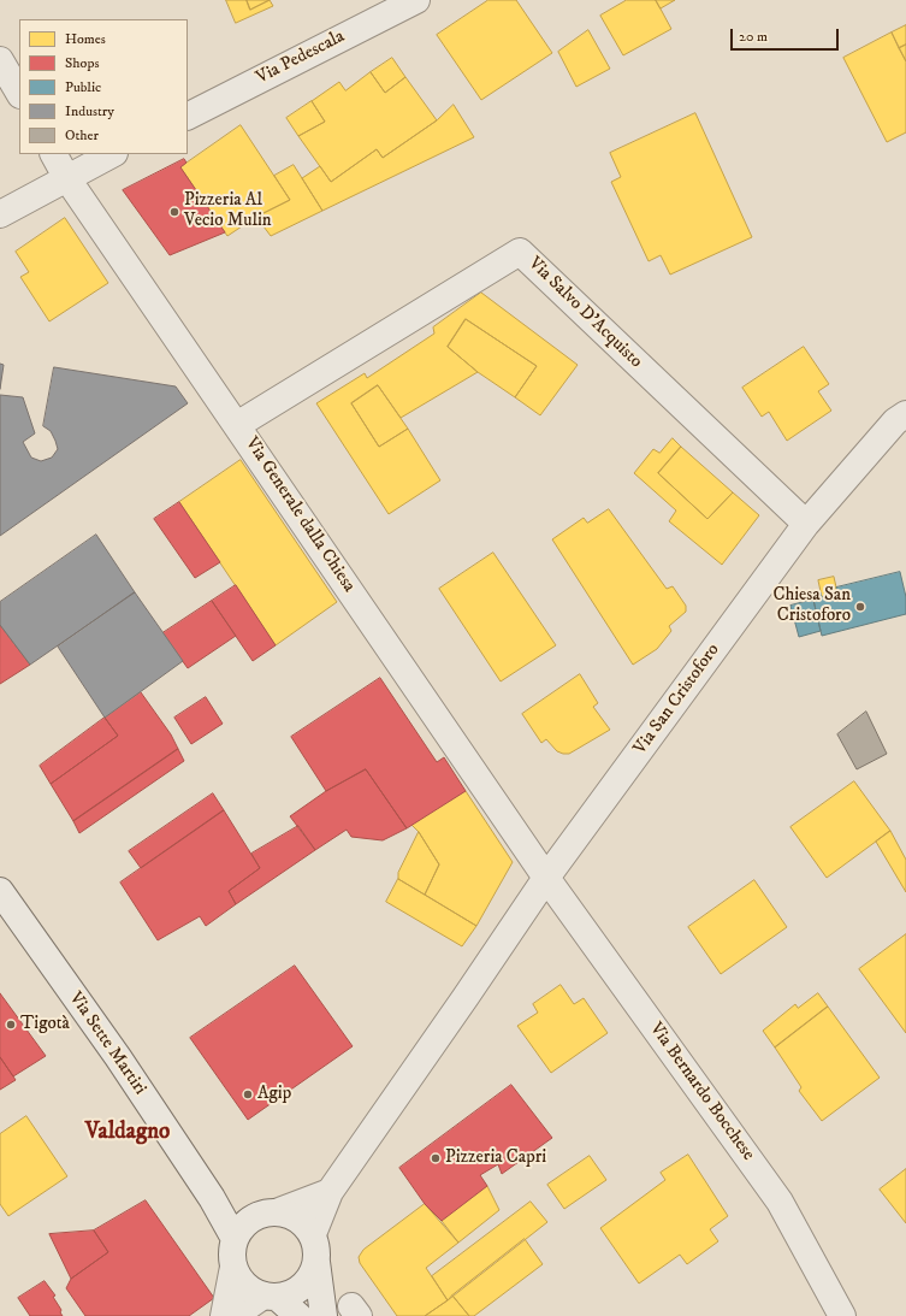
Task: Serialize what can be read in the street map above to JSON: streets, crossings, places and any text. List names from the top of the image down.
{
  "streets": {
    "street": [
      "Via Pedescala",
      "Via Salvo D'Acquisto",
      "Via Generale dalla Chiesa",
      "Via San Cristoforo",
      "Via Sette Martiri",
      "Via Bernardo Bocchese"
    ]
  },
  "crossings": [
    ["Via Salvo D'Acquisto", "Via Generale dalla Chiesa"],
    ["Via Salvo D'Acquisto", "Via San Cristoforo"],
    ["Via Generale dalla Chiesa", "Via San Cristoforo"],
    ["Via Generale dalla Chiesa", "Via Bernardo Bocchese"],
    ["Via San Cristoforo", "Via Sette Martiri"],
    ["Via San Cristoforo", "Via Bernardo Bocchese"]
  ],
  "districts": ["Valdagno"],
  "places": [
    "Pizzeria Al Vecio Mulin",
    "Chiesa San Cristoforo",
    "Tigotà",
    "Agip",
    "Pizzeria Capri"
  ],
  "legend": [
    "Homes",
    "Shops",
    "Public",
    "Industry",
    "Other"
  ],
  "scale_bar": "20 m"
}
